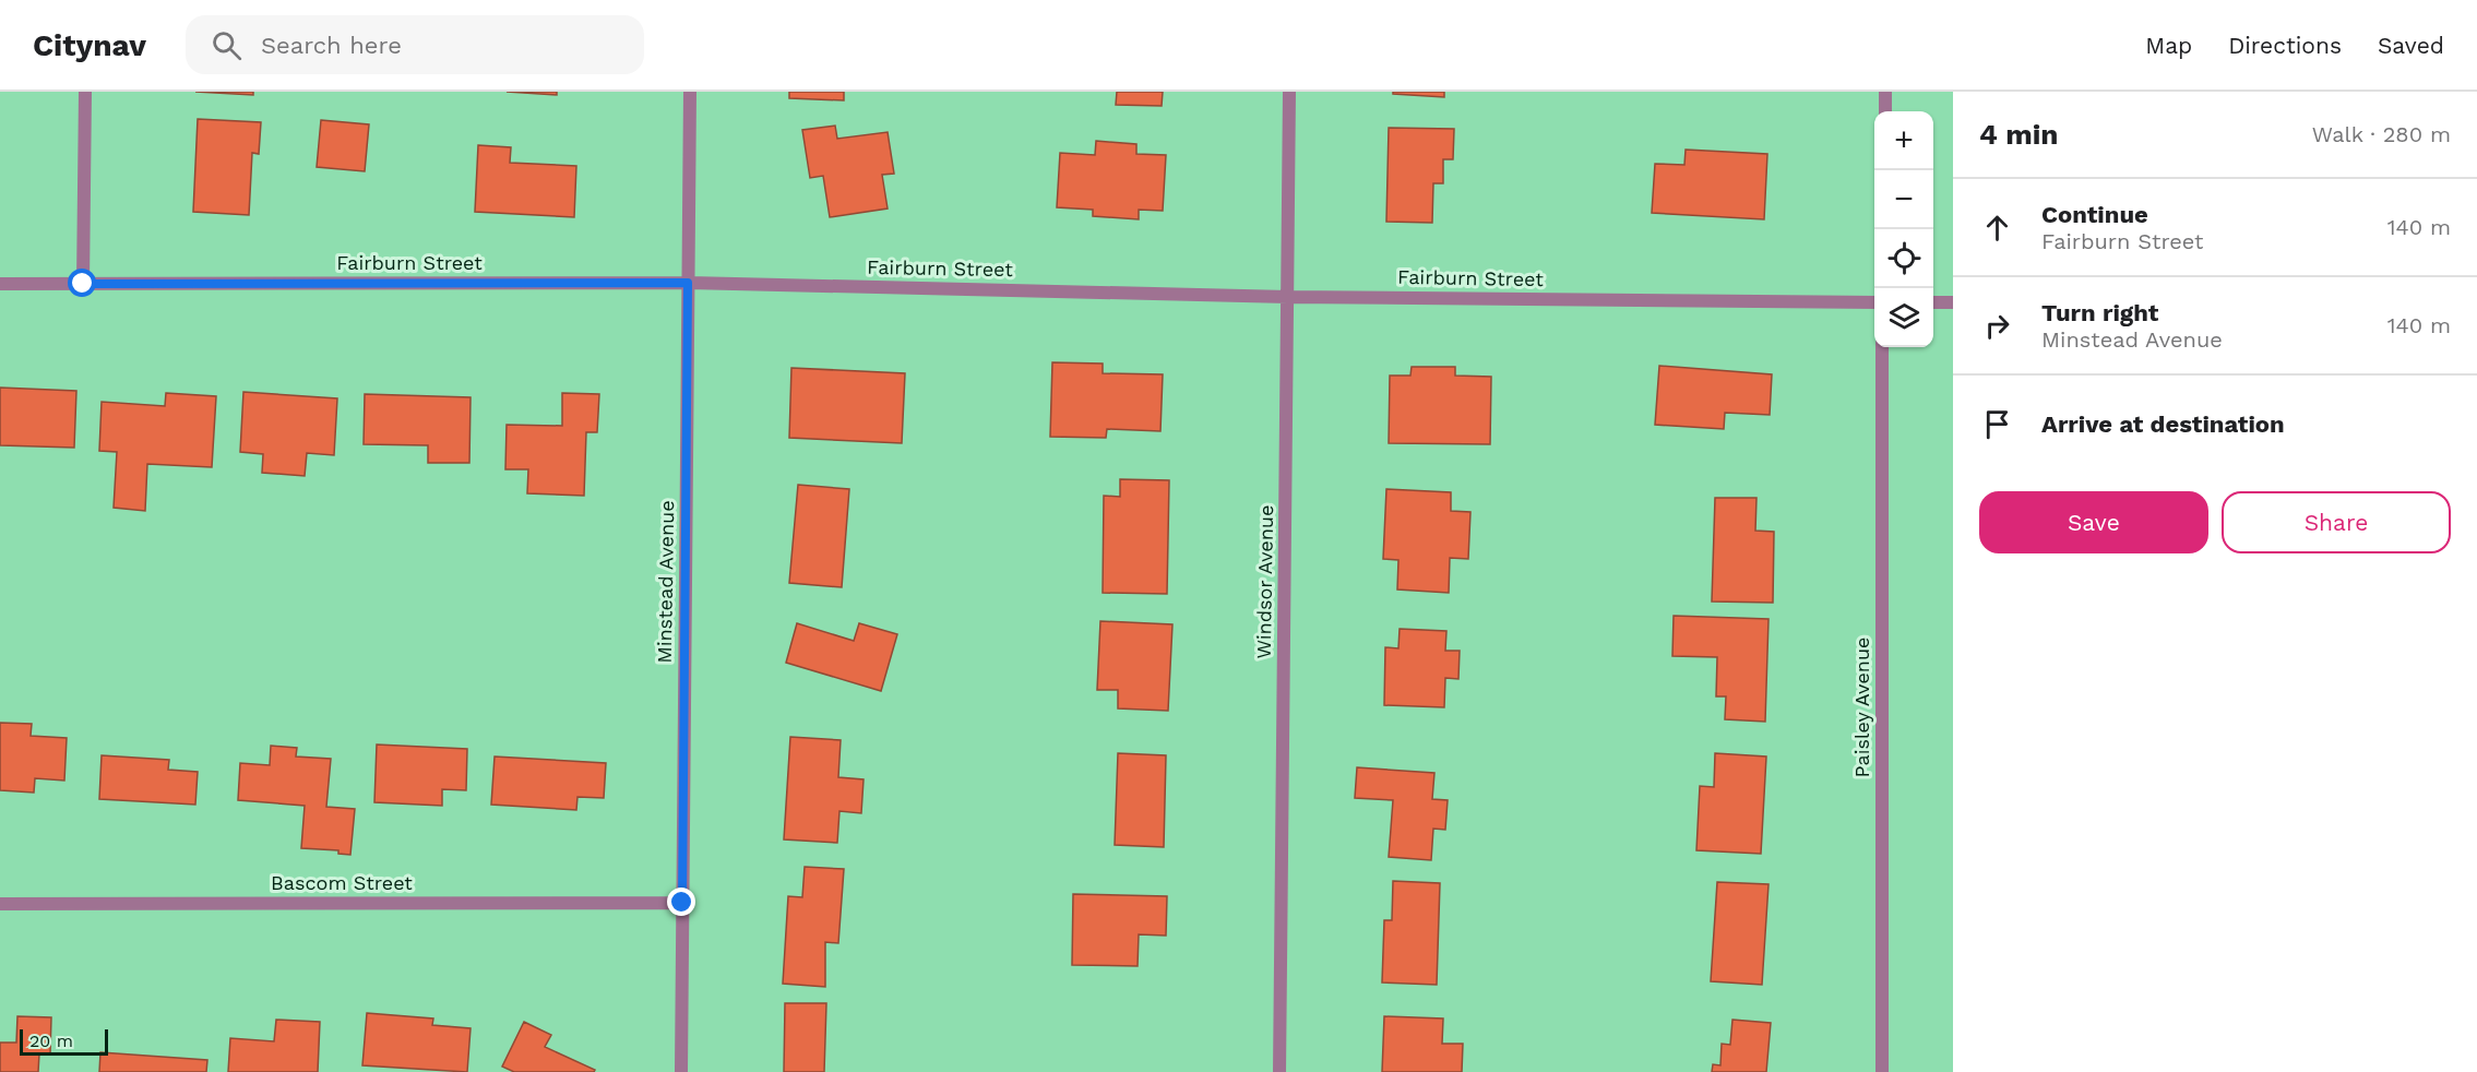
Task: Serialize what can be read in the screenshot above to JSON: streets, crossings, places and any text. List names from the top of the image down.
{
  "streets": {
    "street": [
      "Fairburn Street",
      "Minstead Avenue",
      "Windsor Avenue",
      "Paisley Avenue",
      "Bascom Street"
    ]
  },
  "crossings": [
    ["Fairburn Street", "Minstead Avenue"],
    ["Fairburn Street", "Windsor Avenue"],
    ["Minstead Avenue", "Bascom Street"]
  ],
  "scale_bar": "20 m",
  "page": {
    "header": "Citynav",
    "search": "Search here",
    "nav": ["Map", "Directions", "Saved"],
    "heading": ["4 min", "Walk · 280 m"],
    "map_buttons": ["+", "−"],
    "list": [
      ["Continue", "Fairburn Street", "140 m"],
      ["Turn right", "Minstead Avenue", "140 m"],
      "Arrive at destination"
    ],
    "buttons": ["Save", "Share"],
    "scale": "20 m"
  }
}
